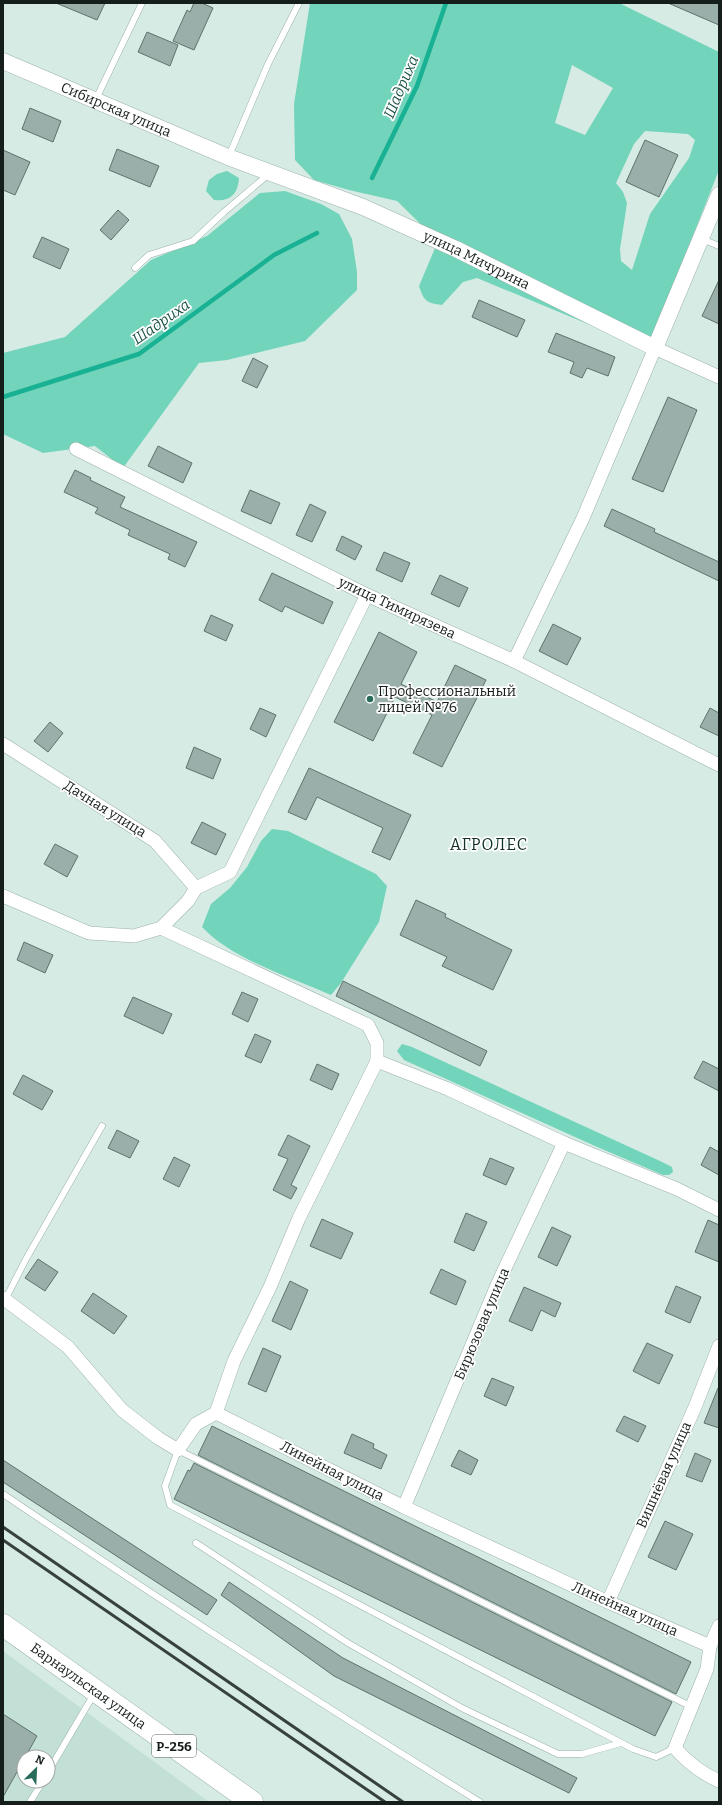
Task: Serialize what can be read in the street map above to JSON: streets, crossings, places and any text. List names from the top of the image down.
{
  "streets": {
    "highway": ["Барнаульская улица", "Р-256"],
    "street": [
      "Сибирская улица",
      "улица Мичурина",
      "улица Тимирязева",
      "Дачная улица",
      "Бирюзовая улица",
      "Линейная улица",
      "Вишнёвая улица"
    ]
  },
  "crossings": [
    ["Сибирская улица", "улица Мичурина"],
    ["Бирюзовая улица", "Линейная улица"],
    ["Линейная улица", "Вишнёвая улица"]
  ],
  "districts": ["АГРОЛЕС"],
  "water": ["Шадриха"],
  "places": ["Профессиональный лицей №76"],
  "north": "top right"
}
